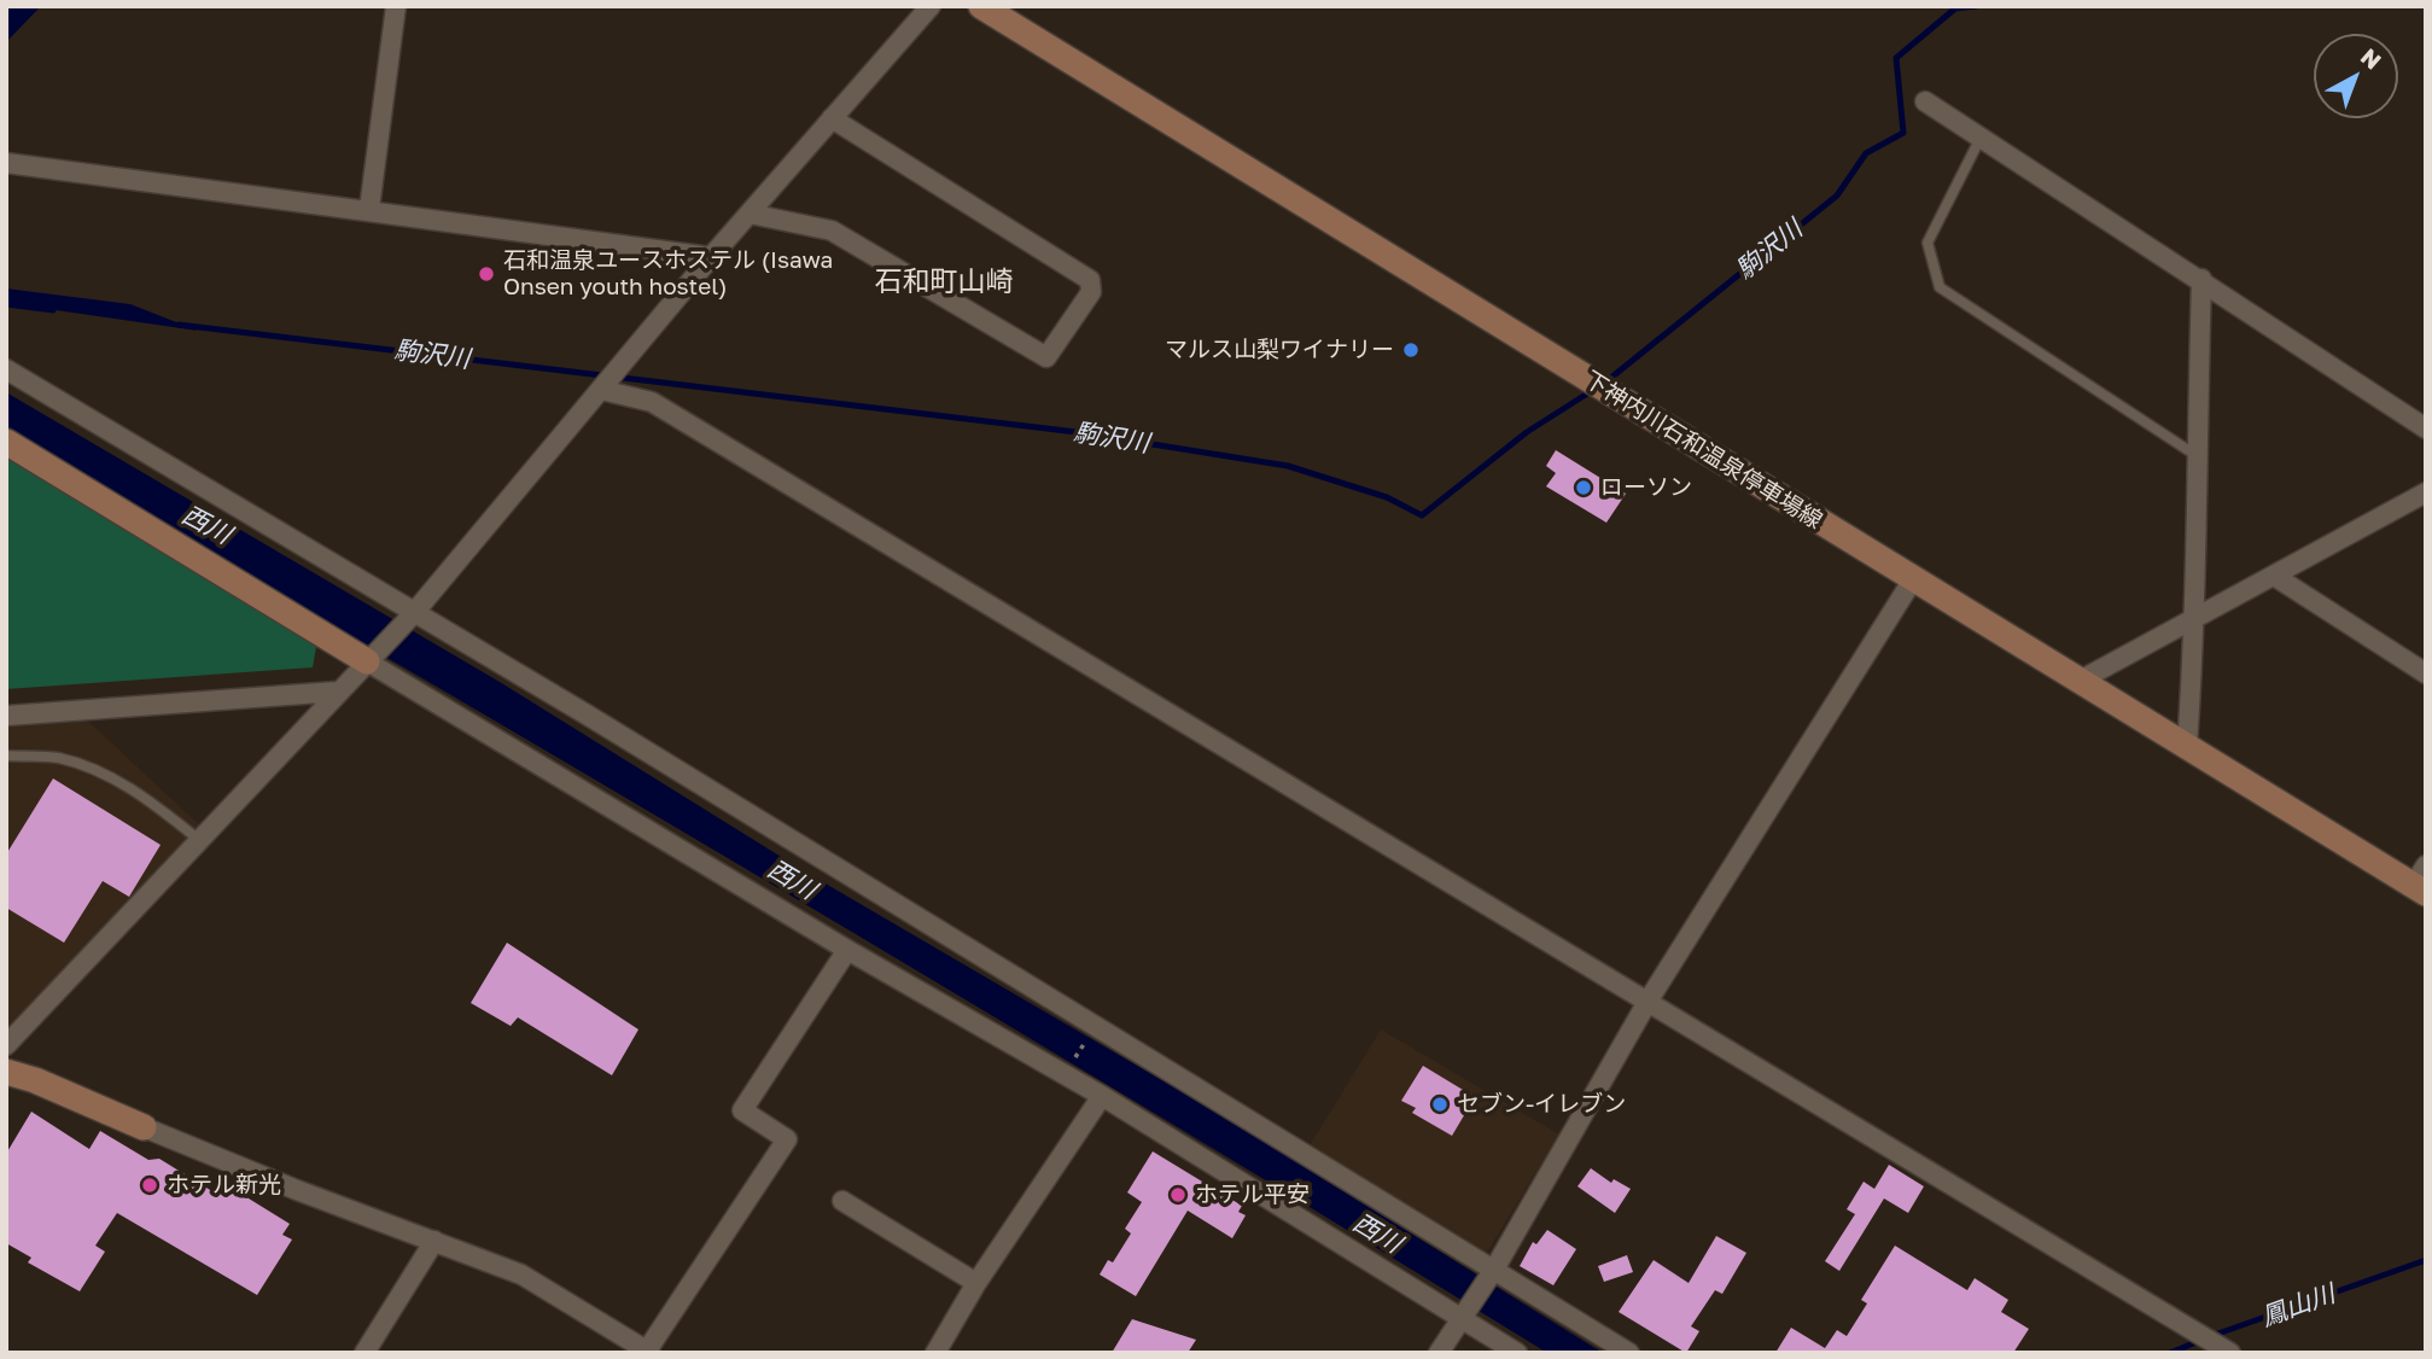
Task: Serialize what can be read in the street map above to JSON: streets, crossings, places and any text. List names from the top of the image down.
{
  "streets": {
    "main road": ["下神内川石和温泉停車場線"]
  },
  "districts": ["石和町山崎"],
  "water": ["駒沢川", "西川", "鳳山川"],
  "places": [
    "石和温泉ユースホステル (Isawa Onsen youth hostel)",
    "マルス山梨ワイナリー",
    "ローソン",
    "セブン-イレブン",
    "ホテル新光",
    "ホテル平安"
  ],
  "north": "top right"
}
